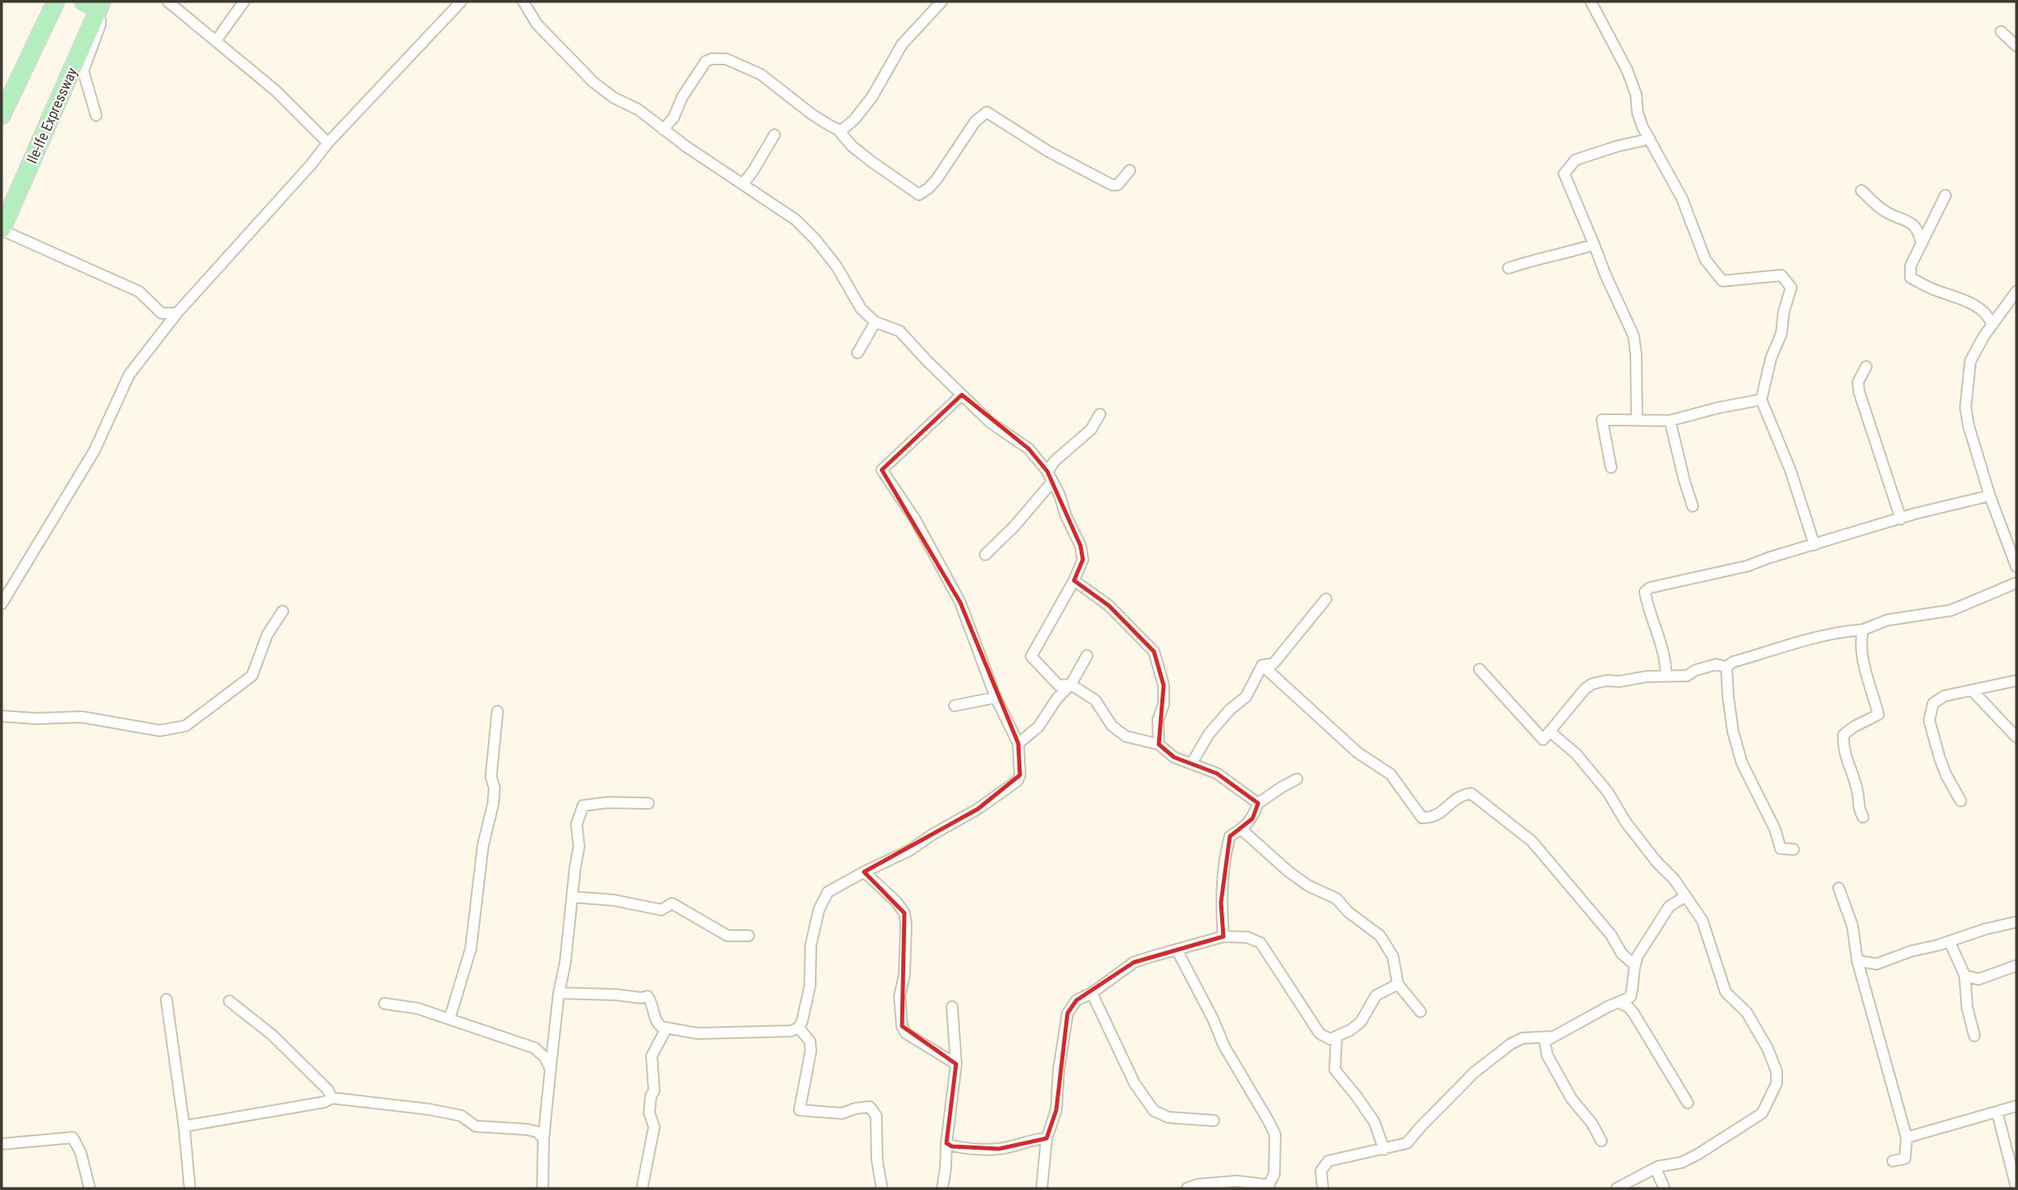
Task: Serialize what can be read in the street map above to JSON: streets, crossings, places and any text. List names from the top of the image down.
{
  "streets": {
    "main road": ["Ile-Ife Expressway"]
  }
}
